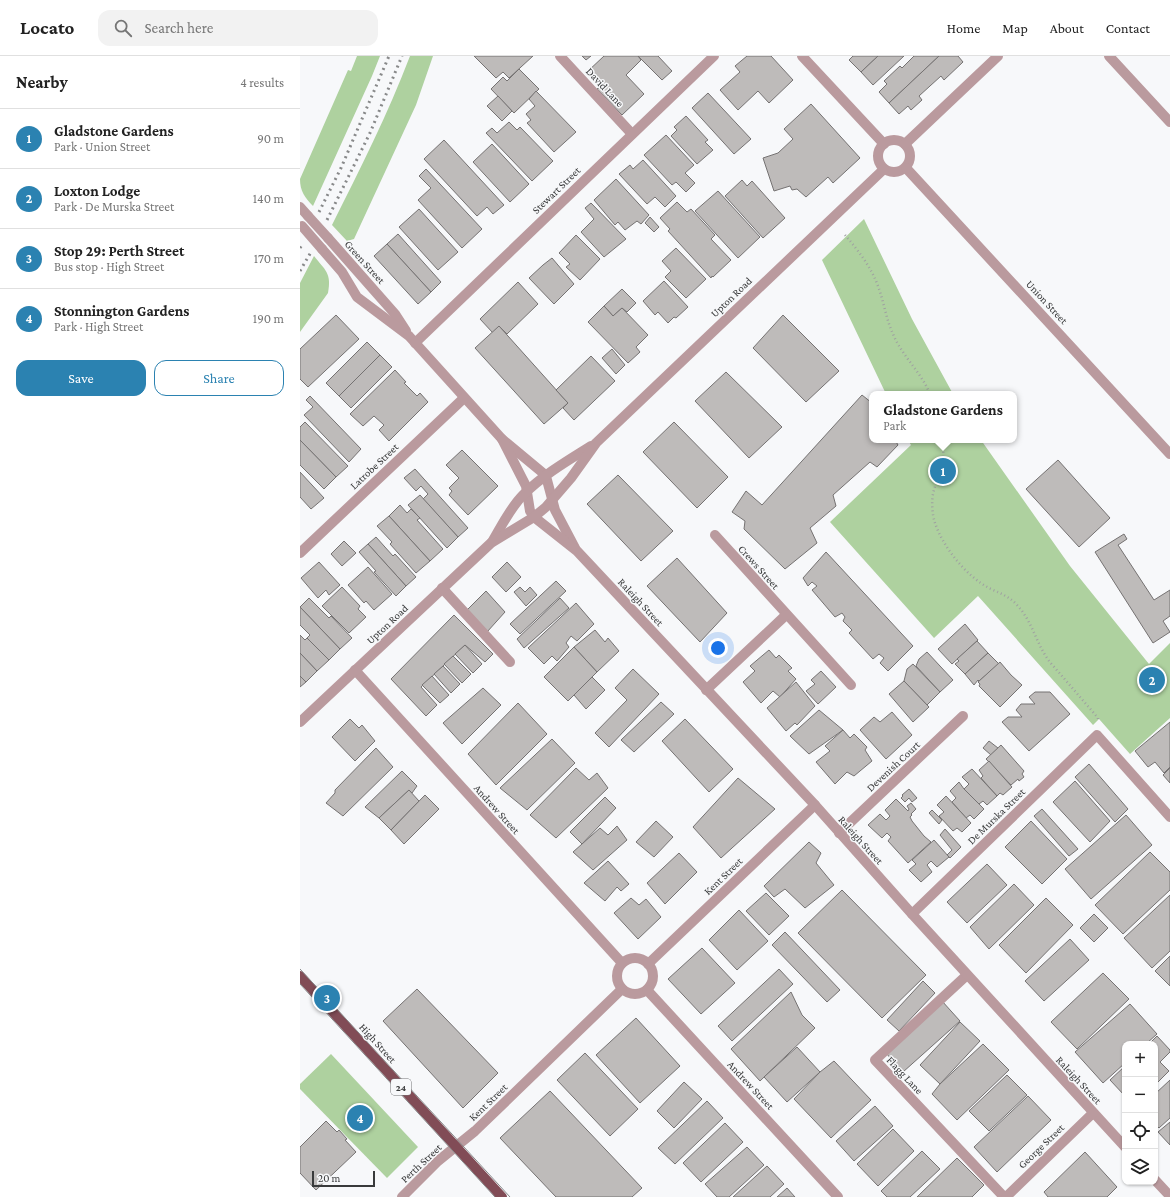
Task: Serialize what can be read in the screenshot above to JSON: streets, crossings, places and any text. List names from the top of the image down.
{
  "streets": {
    "main road": ["High Street", "24"],
    "street": [
      "David Lane",
      "Stewart Street",
      "Green Street",
      "Upton Road",
      "Union Street",
      "Latrobe Street",
      "Crews Street",
      "Raleigh Street",
      "Devenish Court",
      "Andrew Street",
      "De Murska Street",
      "Kent Street",
      "Flagg Lane",
      "George Street",
      "Perth Street"
    ]
  },
  "crossings": [
    ["David Lane", "Stewart Street"],
    ["Stewart Street", "Green Street"],
    ["Green Street", "Upton Road"],
    ["Green Street", "Latrobe Street"],
    ["Upton Road", "Union Street"],
    ["Upton Road", "Raleigh Street"],
    ["Upton Road", "Andrew Street"],
    ["Raleigh Street", "Devenish Court"],
    ["Raleigh Street", "De Murska Street"],
    ["Raleigh Street", "Kent Street"],
    ["Raleigh Street", "Flagg Lane"],
    ["Raleigh Street", "George Street"],
    ["Andrew Street", "Kent Street"],
    ["Kent Street", "High Street"],
    ["Kent Street", "Perth Street"],
    ["High Street", "Perth Street"],
    ["Flagg Lane", "George Street"]
  ],
  "scale_bar": "20 m",
  "page": {
    "header": "Locato",
    "search": "Search here",
    "nav": [
      "Home",
      "Map",
      "About",
      "Contact"
    ],
    "heading": ["Nearby", "4 results"],
    "list": [
      {
        "mark": "1",
        "name": "Gladstone Gardens",
        "note": "Park · Union Street",
        "value": "90 m"
      },
      {
        "mark": "2",
        "name": "Loxton Lodge",
        "note": "Park · De Murska Street",
        "value": "140 m"
      },
      {
        "mark": "3",
        "name": "Stop 29: Perth Street",
        "note": "Bus stop · High Street",
        "value": "170 m"
      },
      {
        "mark": "4",
        "name": "Stonnington Gardens",
        "note": "Park · High Street",
        "value": "190 m"
      }
    ],
    "buttons": ["Save", "Share"],
    "popup": ["Gladstone Gardens", "Park"],
    "pins": [
      "1",
      "2",
      "3",
      "4"
    ],
    "map_buttons": ["+", "−"],
    "scale": "20 m"
  }
}
